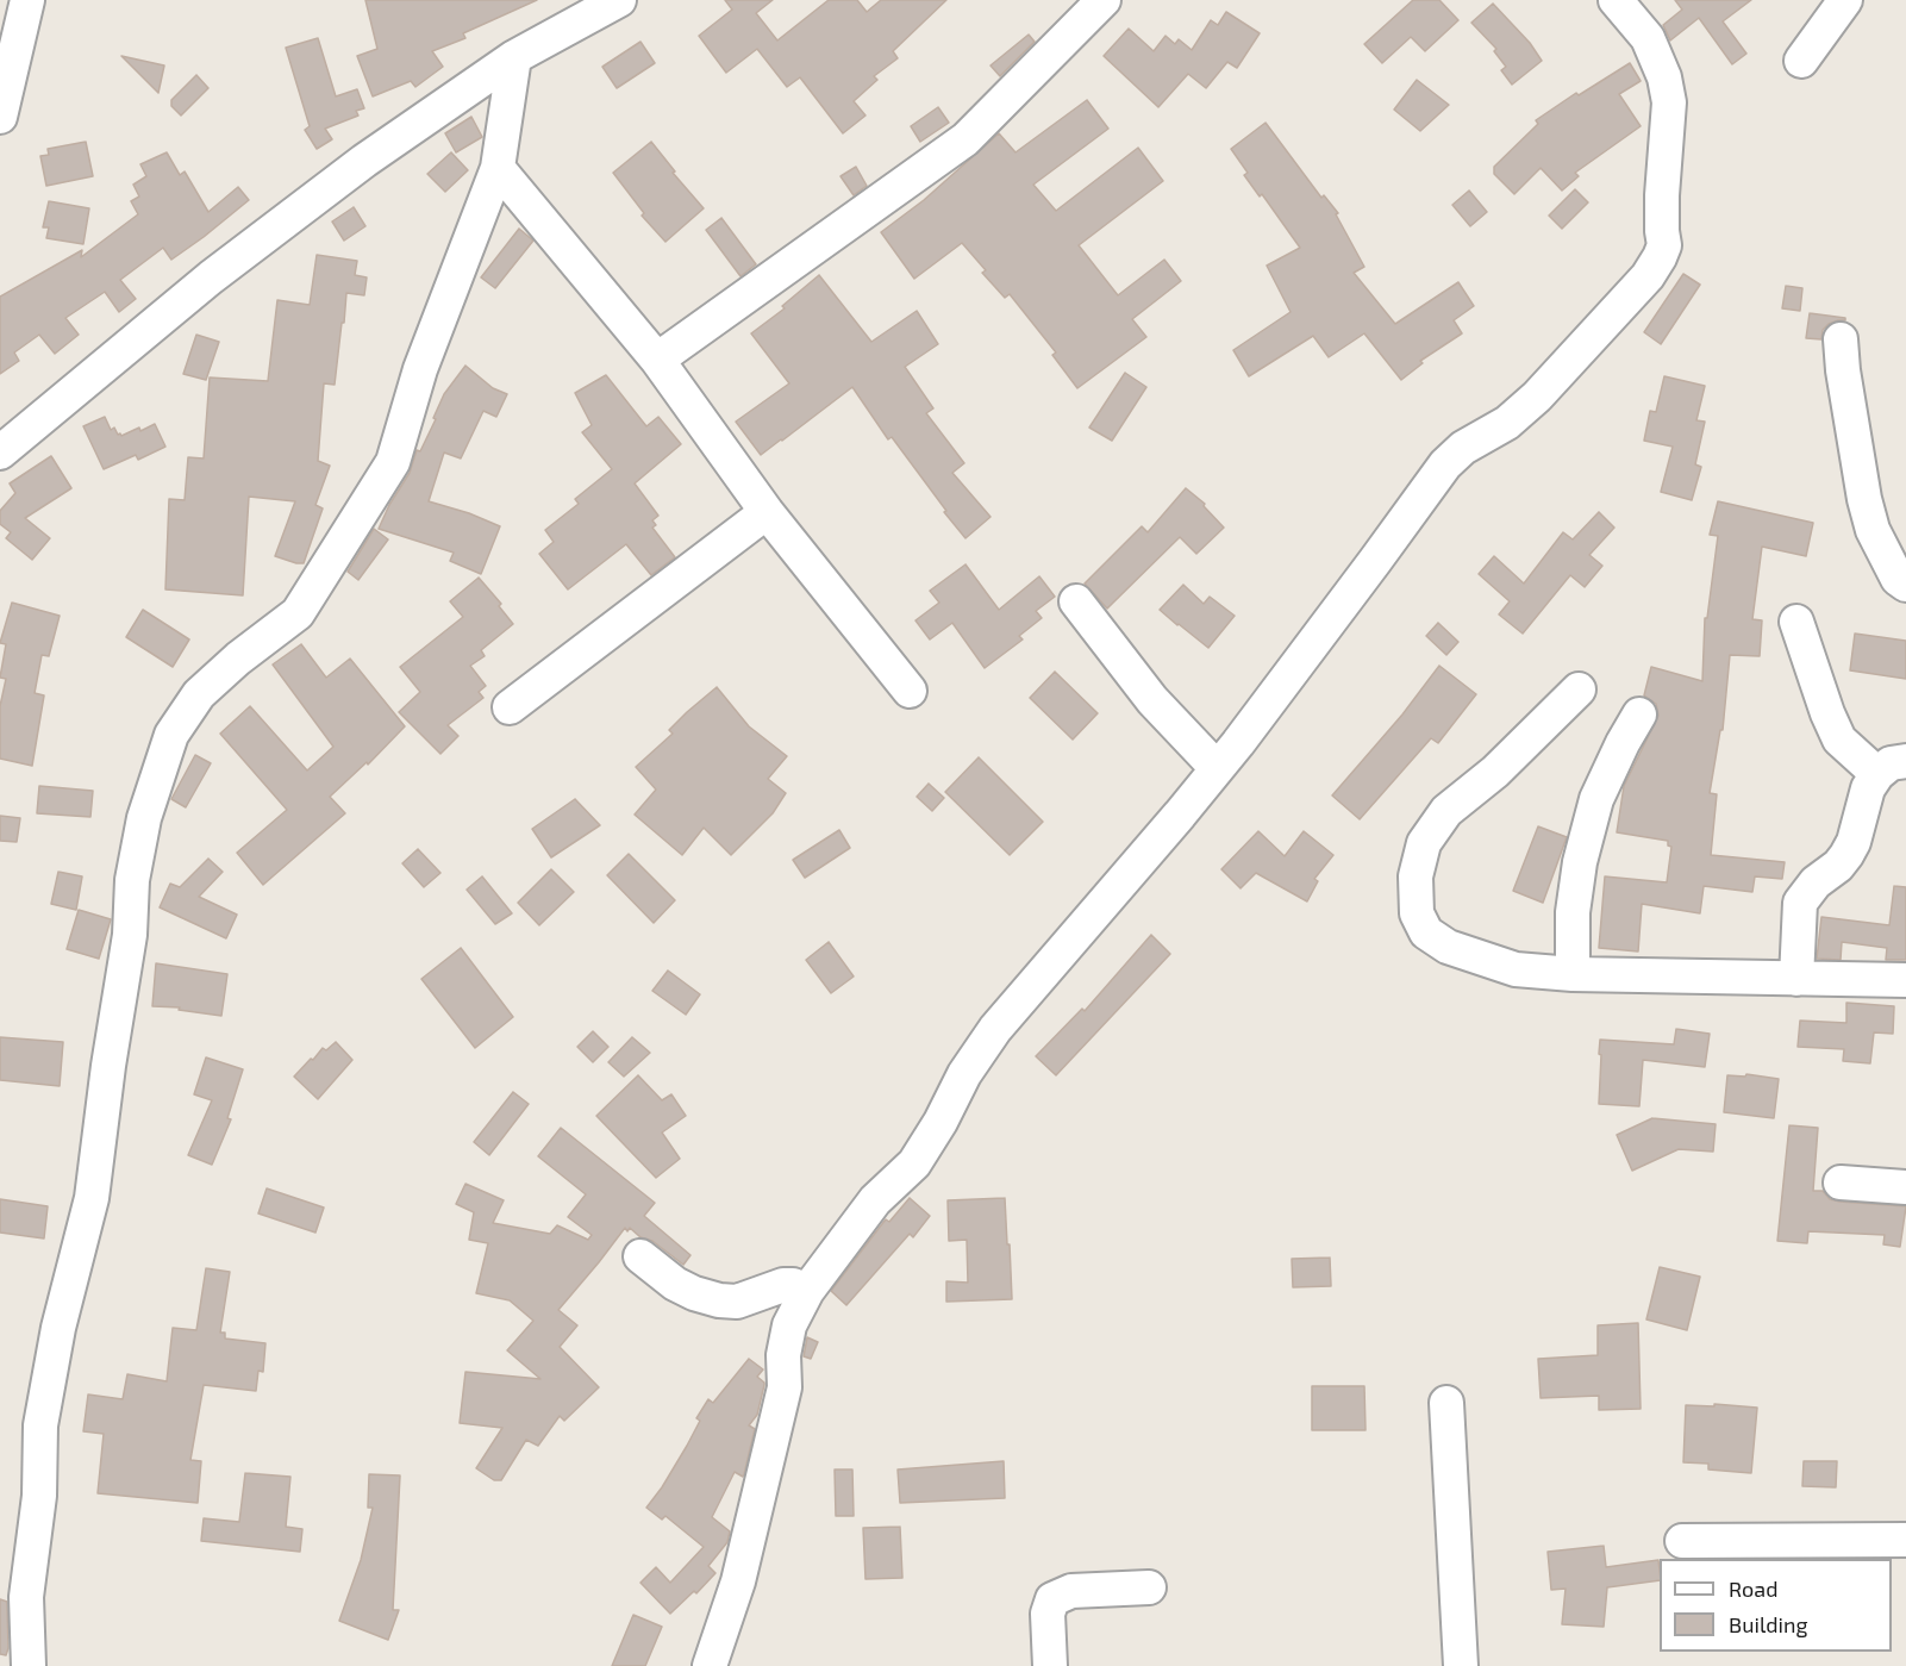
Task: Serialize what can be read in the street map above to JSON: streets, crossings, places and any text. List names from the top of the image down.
{
  "legend": ["Road", "Building"]
}
